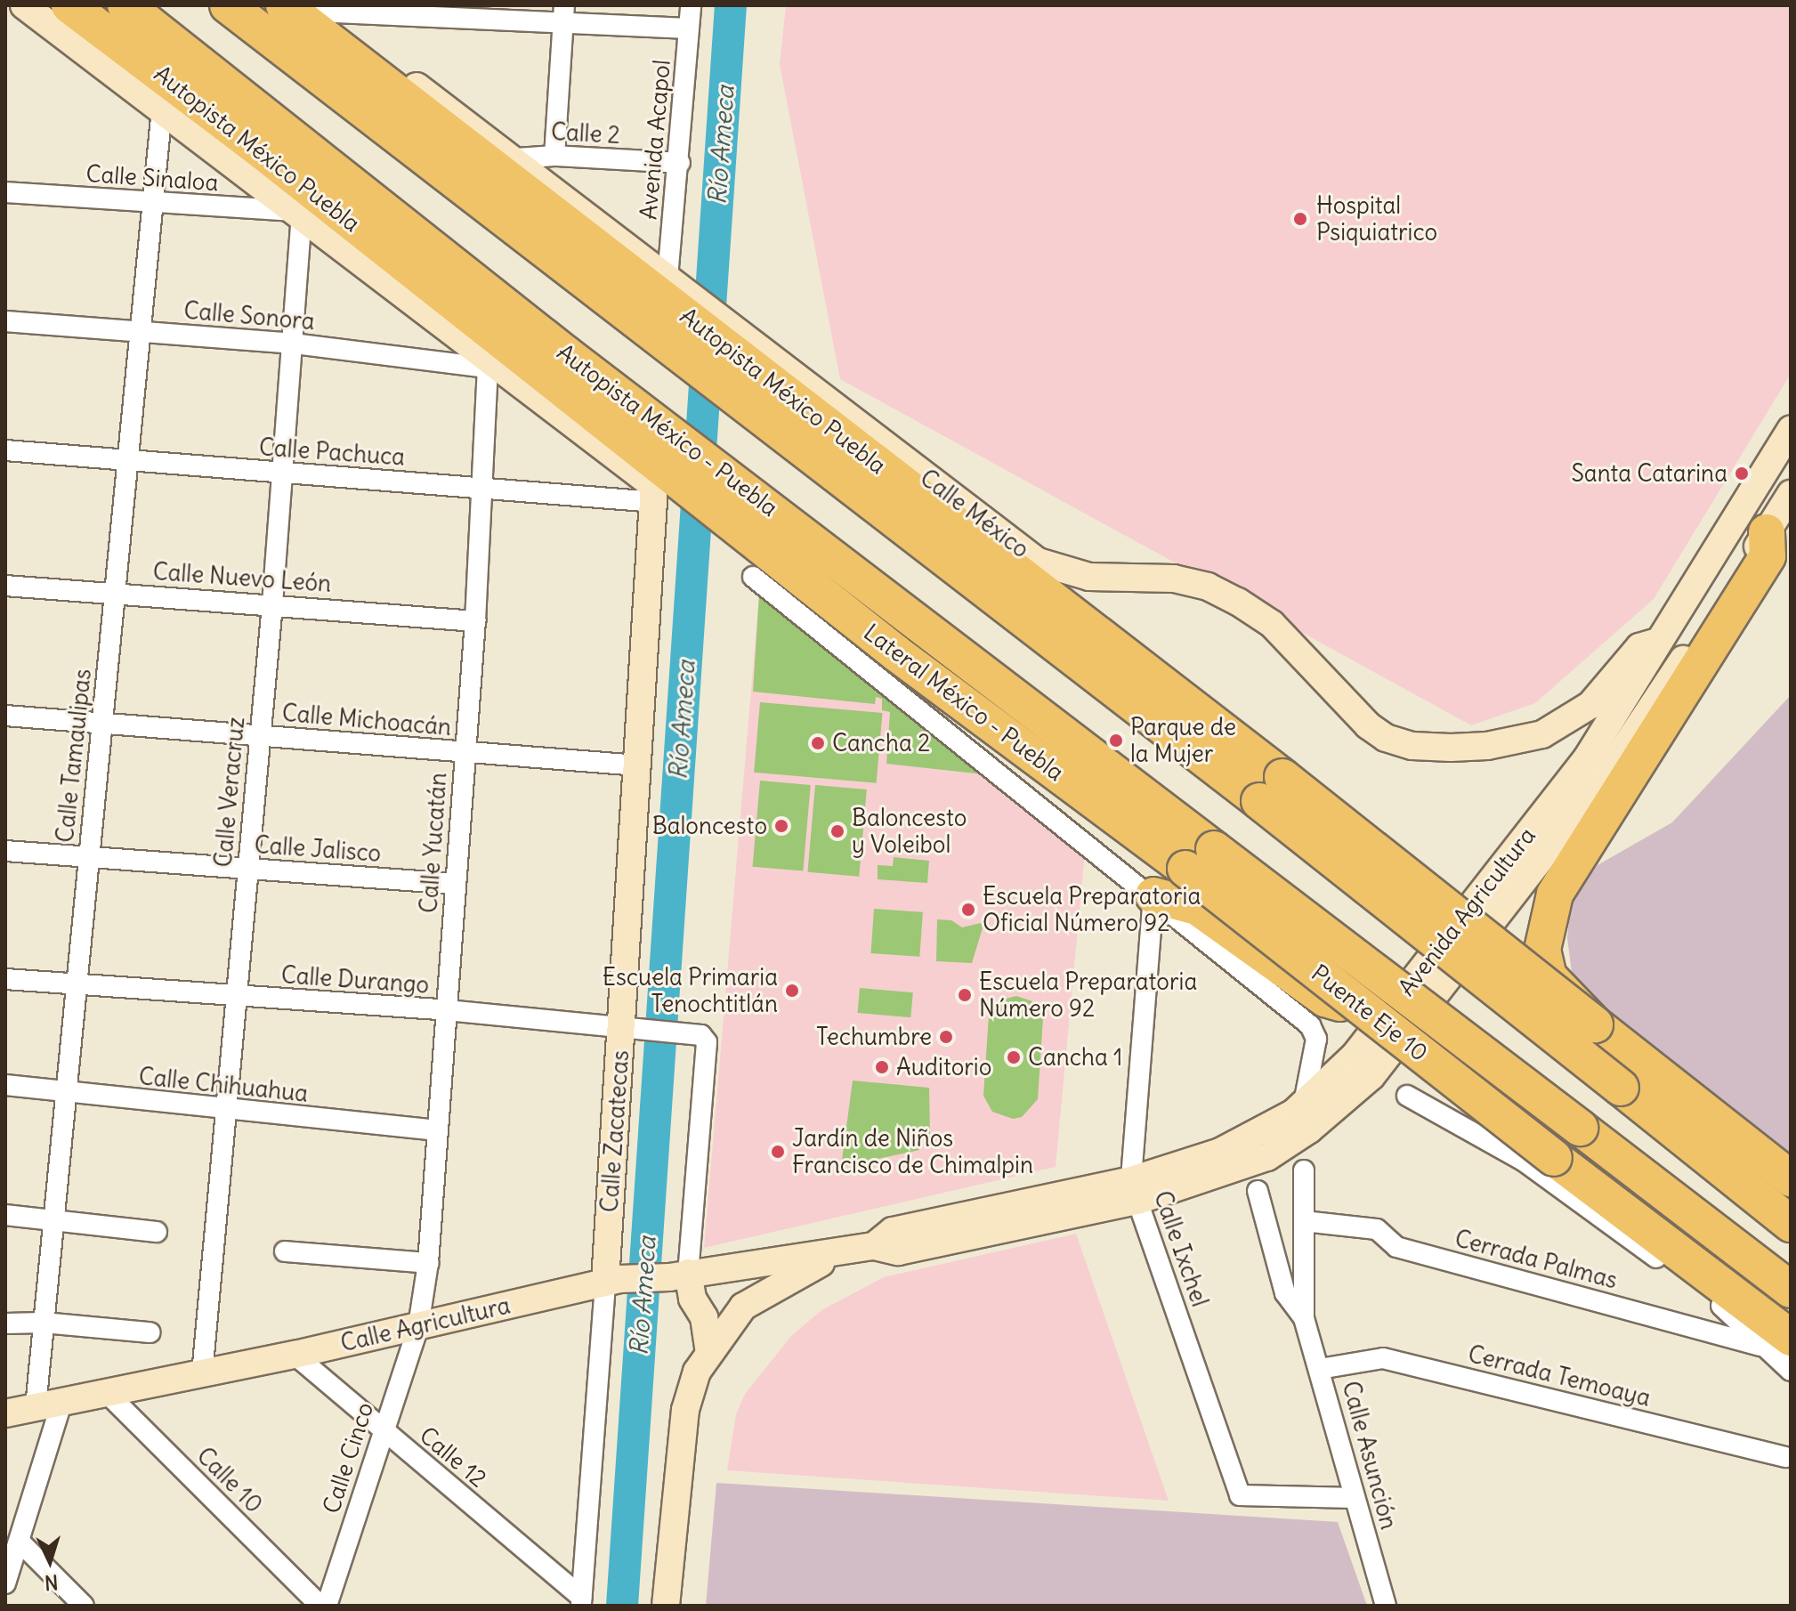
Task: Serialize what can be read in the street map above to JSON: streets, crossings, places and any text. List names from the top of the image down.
{
  "streets": {
    "highway": [
      "Autopista México Puebla",
      "Autopista México - Puebla",
      "Lateral México - Puebla",
      "Puente Eje 10"
    ],
    "street": [
      "Calle 2",
      "Avenida Acapol",
      "Calle Sinaloa",
      "Calle Sonora",
      "Calle Pachuca",
      "Calle México",
      "Calle Nuevo León",
      "Calle Michoacán",
      "Calle Tamaulipas",
      "Calle Veracruz",
      "Calle Yucatán",
      "Calle Jalisco",
      "Avenida Agricultura",
      "Calle Durango",
      "Calle Chihuahua",
      "Calle Zacatecas",
      "Calle Ixchel",
      "Cerrada Palmas",
      "Calle Agricultura",
      "Cerrada Temoaya",
      "Calle Asunción",
      "Calle 12",
      "Calle Cinco",
      "Calle 10"
    ]
  },
  "crossings": [
    ["Calle 2", "Avenida Acapol"],
    ["Calle 2", "Autopista México Puebla"],
    ["Avenida Acapol", "Autopista México Puebla"],
    ["Autopista México Puebla", "Calle Sinaloa"],
    ["Autopista México Puebla", "Calle Sonora"],
    ["Autopista México Puebla", "Calle Pachuca"],
    ["Autopista México Puebla", "Calle México"],
    ["Autopista México Puebla", "Lateral México - Puebla"],
    ["Autopista México Puebla", "Calle Tamaulipas"],
    ["Autopista México Puebla", "Calle Veracruz"],
    ["Autopista México Puebla", "Calle Yucatán"],
    ["Autopista México Puebla", "Calle Zacatecas"],
    ["Calle Sinaloa", "Calle Tamaulipas"],
    ["Calle Sinaloa", "Calle Veracruz"],
    ["Calle Sonora", "Calle Tamaulipas"],
    ["Calle Sonora", "Calle Veracruz"],
    ["Calle Sonora", "Calle Yucatán"],
    ["Autopista México - Puebla", "Lateral México - Puebla"],
    ["Autopista México - Puebla", "Puente Eje 10"],
    ["Calle Pachuca", "Calle Tamaulipas"],
    ["Calle Pachuca", "Calle Veracruz"],
    ["Calle Pachuca", "Calle Yucatán"],
    ["Calle Pachuca", "Calle Zacatecas"],
    ["Calle México", "Avenida Agricultura"],
    ["Calle Nuevo León", "Calle Tamaulipas"],
    ["Calle Nuevo León", "Calle Veracruz"],
    ["Calle Nuevo León", "Calle Yucatán"],
    ["Lateral México - Puebla", "Puente Eje 10"],
    ["Calle Michoacán", "Calle Tamaulipas"],
    ["Calle Michoacán", "Calle Veracruz"],
    ["Calle Michoacán", "Calle Yucatán"],
    ["Calle Michoacán", "Calle Zacatecas"],
    ["Calle Tamaulipas", "Calle Jalisco"],
    ["Calle Tamaulipas", "Calle Durango"],
    ["Calle Tamaulipas", "Calle Chihuahua"],
    ["Calle Tamaulipas", "Calle Agricultura"],
    ["Calle Veracruz", "Calle Jalisco"],
    ["Calle Veracruz", "Calle Durango"],
    ["Calle Veracruz", "Calle Chihuahua"],
    ["Calle Veracruz", "Calle Agricultura"],
    ["Calle Yucatán", "Calle Jalisco"],
    ["Calle Yucatán", "Calle Durango"],
    ["Calle Yucatán", "Calle Chihuahua"],
    ["Calle Yucatán", "Calle Agricultura"],
    ["Calle Yucatán", "Calle Cinco"],
    ["Avenida Agricultura", "Calle Ixchel"],
    ["Avenida Agricultura", "Calle Agricultura"],
    ["Calle Durango", "Calle Zacatecas"],
    ["Calle Durango", "Calle Agricultura"],
    ["Calle Zacatecas", "Calle Agricultura"],
    ["Calle Zacatecas", "Calle 12"],
    ["Calle Ixchel", "Calle Asunción"],
    ["Cerrada Palmas", "Calle Asunción"],
    ["Calle Agricultura", "Calle 12"],
    ["Calle Agricultura", "Calle Cinco"],
    ["Calle Agricultura", "Calle 10"],
    ["Cerrada Temoaya", "Calle Asunción"],
    ["Calle 12", "Calle Cinco"]
  ],
  "water": ["Río Ameca"],
  "places": [
    "Hospital Psiquiatrico",
    "Santa Catarina",
    "Parque de la Mujer",
    "Cancha 2",
    "Baloncesto",
    "Baloncesto y Voleibol",
    "Escuela Preparatoria Oficial Número 92",
    "Escuela Primaria Tenochtitlán",
    "Escuela Preparatoria Número 92",
    "Techumbre",
    "Cancha 1",
    "Auditorio",
    "Jardín de Niños Francisco de Chimalpin"
  ],
  "north": "bottom"
}
